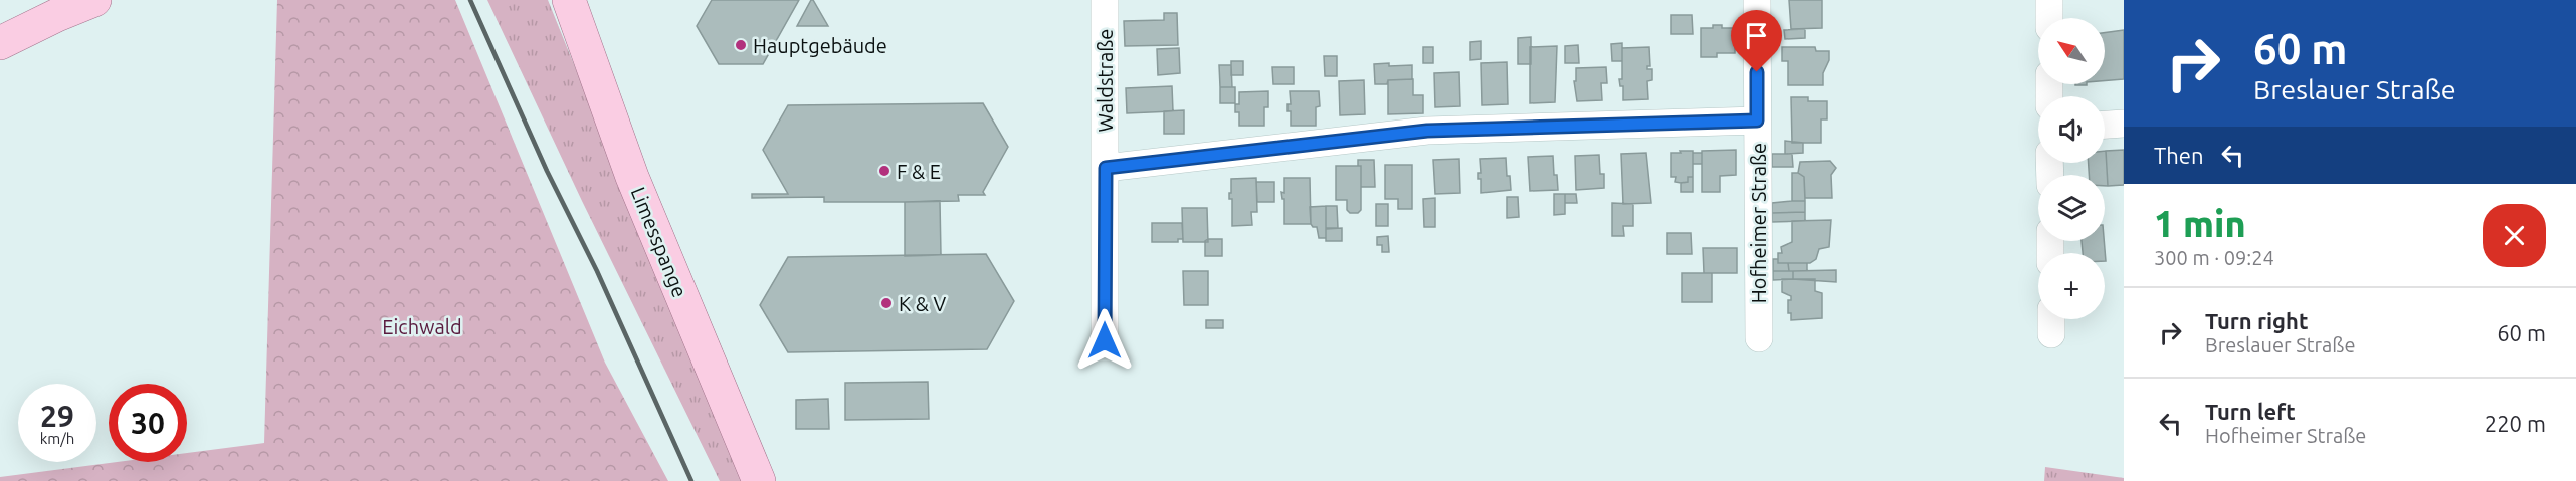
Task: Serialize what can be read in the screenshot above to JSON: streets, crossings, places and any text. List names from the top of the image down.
{
  "streets": {
    "main road": ["Limesspange"],
    "street": ["Waldstraße", "Hofheimer Straße"]
  },
  "parks": ["Eichwald"],
  "places": ["Hauptgebäude", "F & E", "K & V"],
  "north": "top left",
  "page": {
    "turn": ["60 m", "Breslauer Straße"],
    "map_buttons": "+",
    "then": "Then",
    "heading": ["1 min", "300 m · 09:24"],
    "list": [
      {
        "name": "Turn right",
        "note": "Breslauer Straße",
        "value": "60 m"
      },
      {
        "name": "Turn left",
        "note": "Hofheimer Straße",
        "value": "220 m"
      }
    ],
    "speed": "29 km/h",
    "limit": "30"
  }
}
